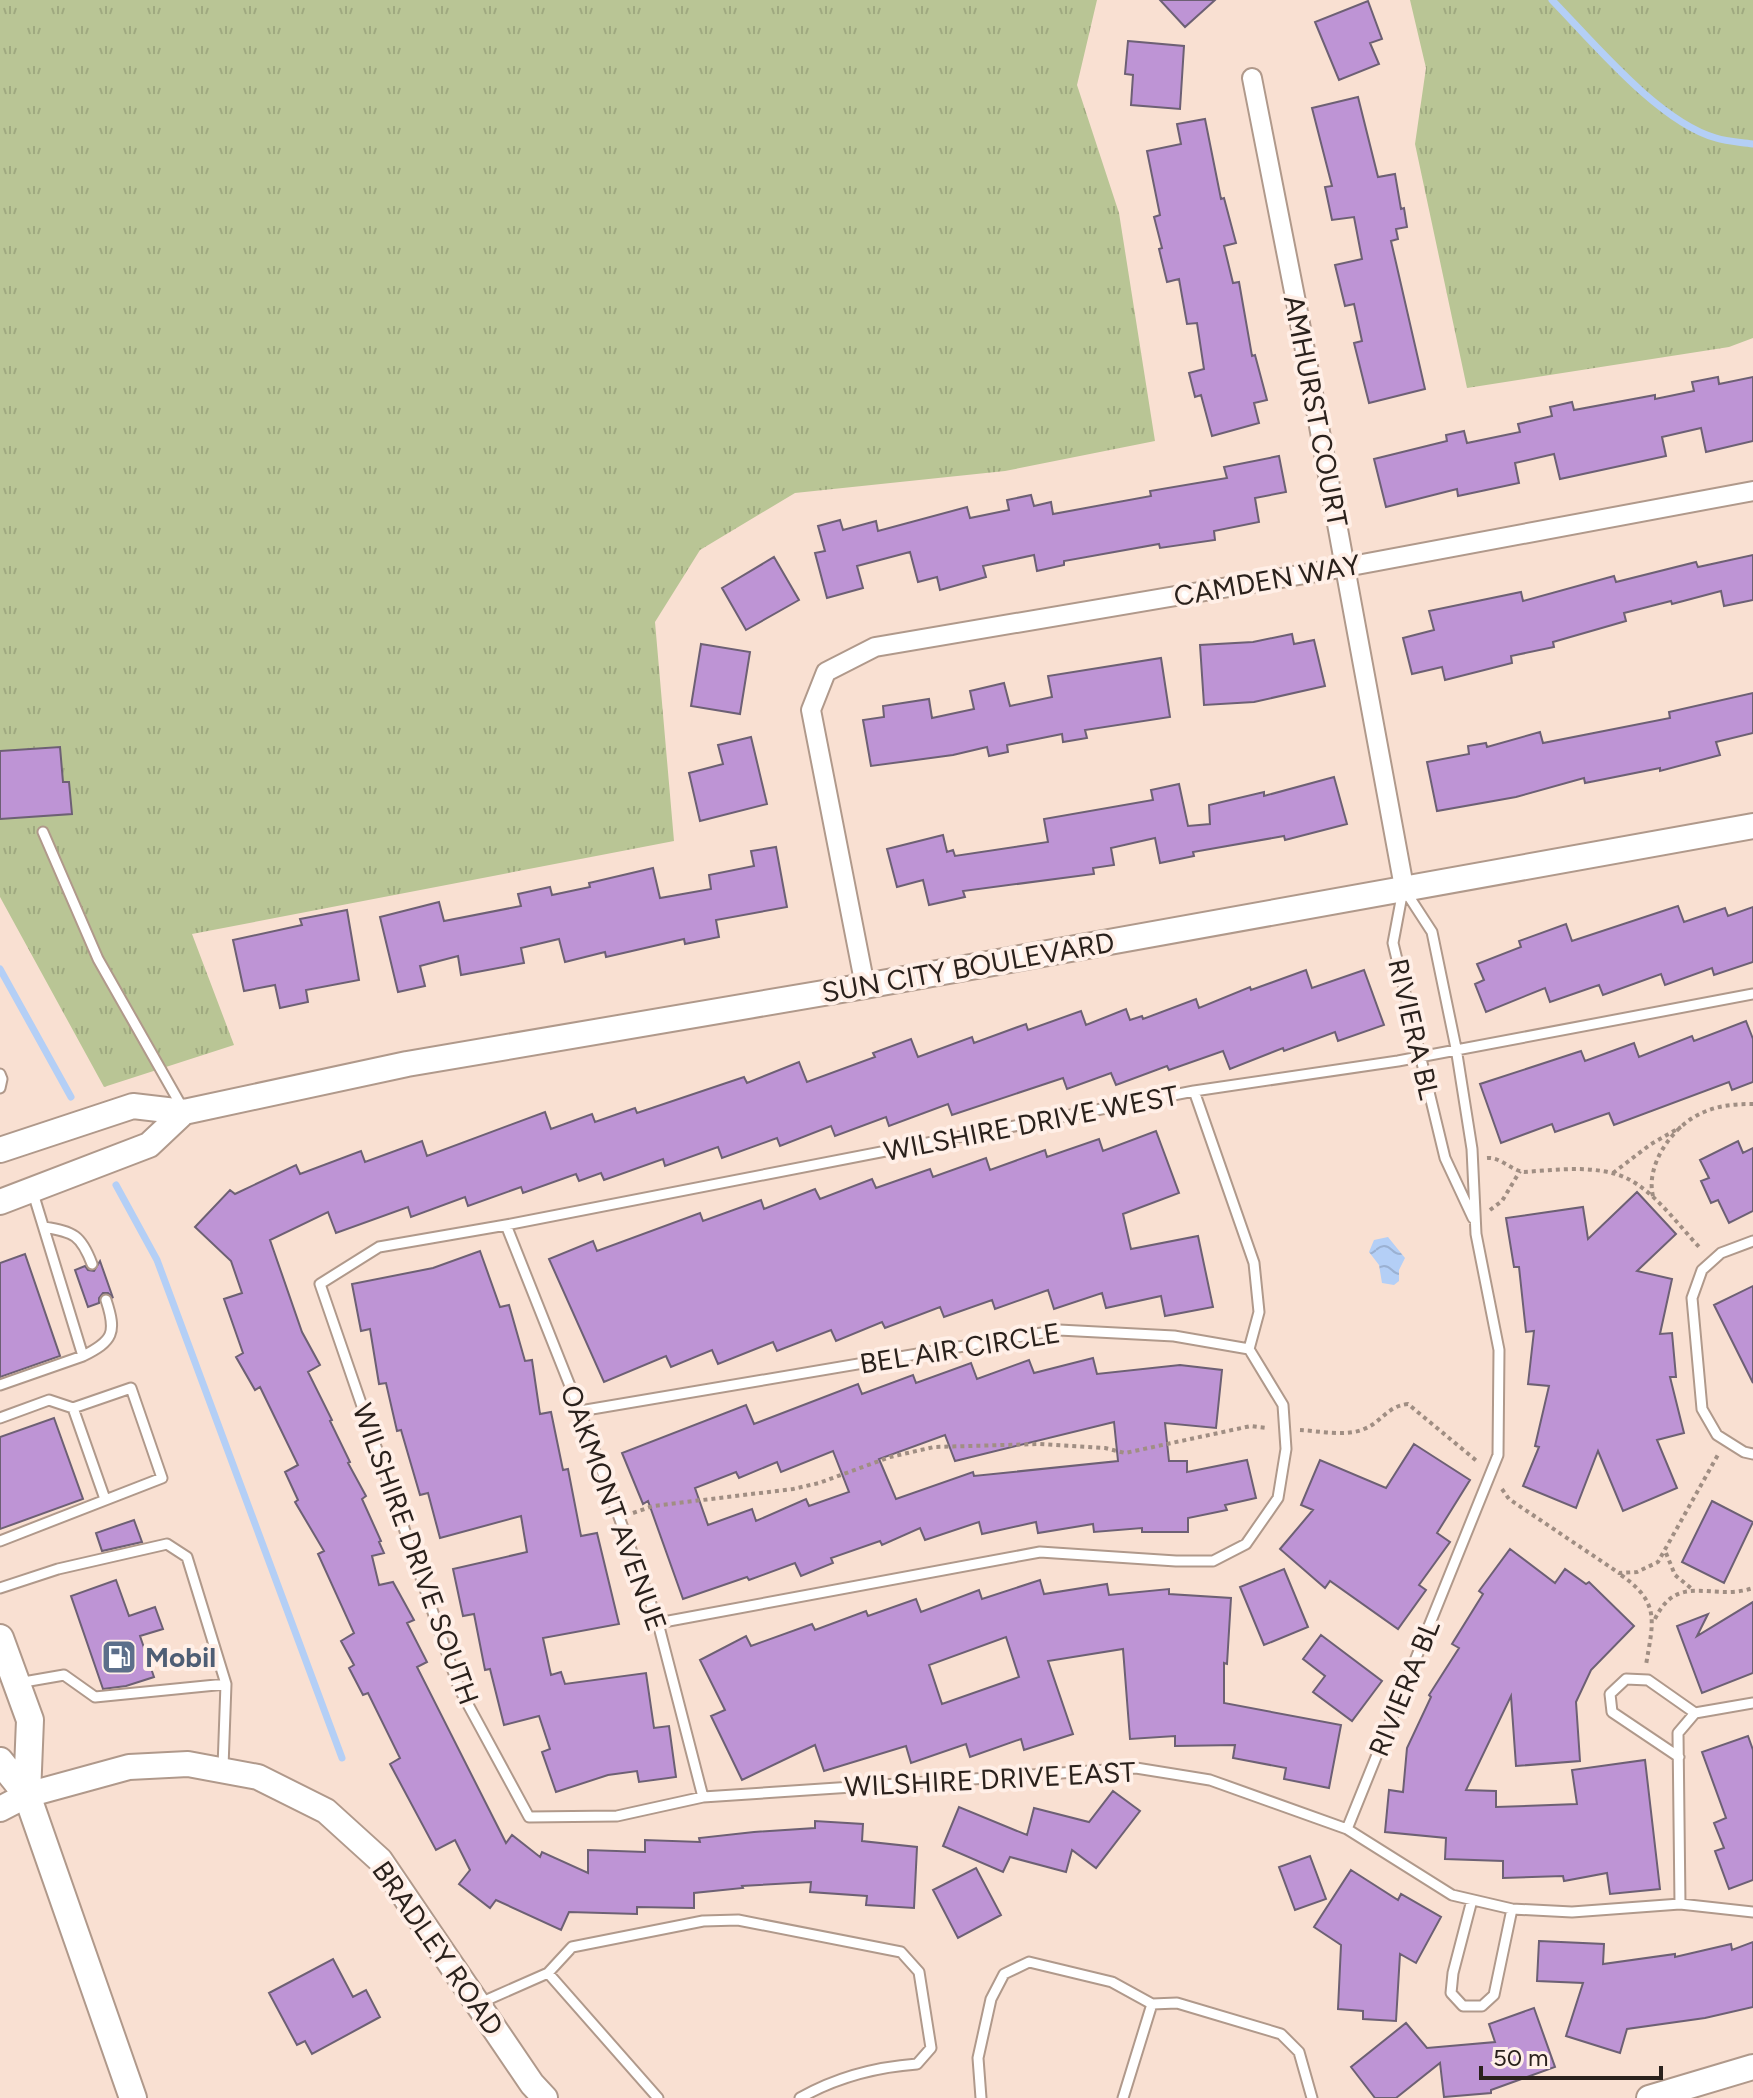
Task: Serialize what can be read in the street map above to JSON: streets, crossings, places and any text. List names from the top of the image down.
{
  "streets": {
    "street": [
      "AMHURST COURT",
      "CAMDEN WAY",
      "SUN CITY BOULEVARD",
      "BRADLEY ROAD"
    ],
    "lane": [
      "RIVIERA BL",
      "WILSHIRE DRIVE WEST",
      "BEL AIR CIRCLE",
      "OAKMONT AVENUE",
      "WILSHIRE DRIVE SOUTH",
      "WILSHIRE DRIVE EAST"
    ]
  },
  "crossings": [
    ["AMHURST COURT", "CAMDEN WAY"],
    ["AMHURST COURT", "SUN CITY BOULEVARD"],
    ["AMHURST COURT", "RIVIERA BL"],
    ["CAMDEN WAY", "SUN CITY BOULEVARD"],
    ["SUN CITY BOULEVARD", "RIVIERA BL"],
    ["RIVIERA BL", "WILSHIRE DRIVE WEST"],
    ["RIVIERA BL", "WILSHIRE DRIVE EAST"],
    ["WILSHIRE DRIVE WEST", "OAKMONT AVENUE"],
    ["WILSHIRE DRIVE WEST", "WILSHIRE DRIVE SOUTH"],
    ["BEL AIR CIRCLE", "OAKMONT AVENUE"],
    ["OAKMONT AVENUE", "WILSHIRE DRIVE EAST"],
    ["WILSHIRE DRIVE SOUTH", "WILSHIRE DRIVE EAST"]
  ],
  "places": {
    "fuel station": ["Mobil"]
  },
  "scale_bar": "50 m"
}
